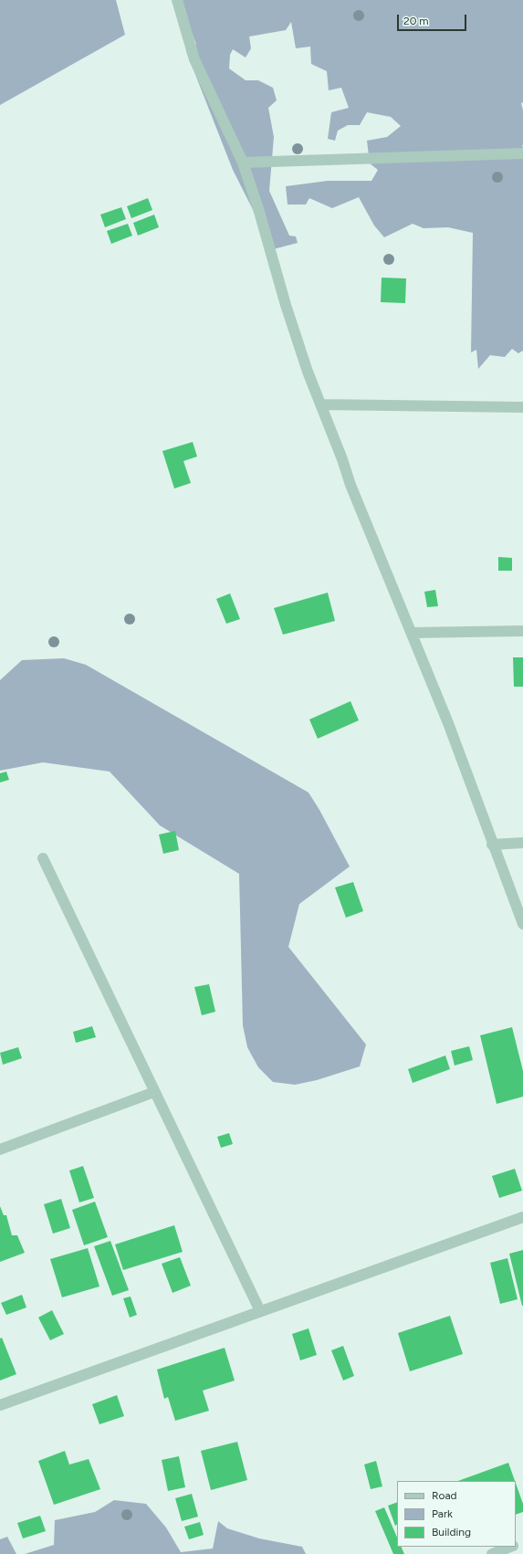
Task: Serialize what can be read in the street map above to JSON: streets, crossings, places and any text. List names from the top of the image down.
{
  "legend": ["Road", "Park", "Building"],
  "scale_bar": "20 m"
}
